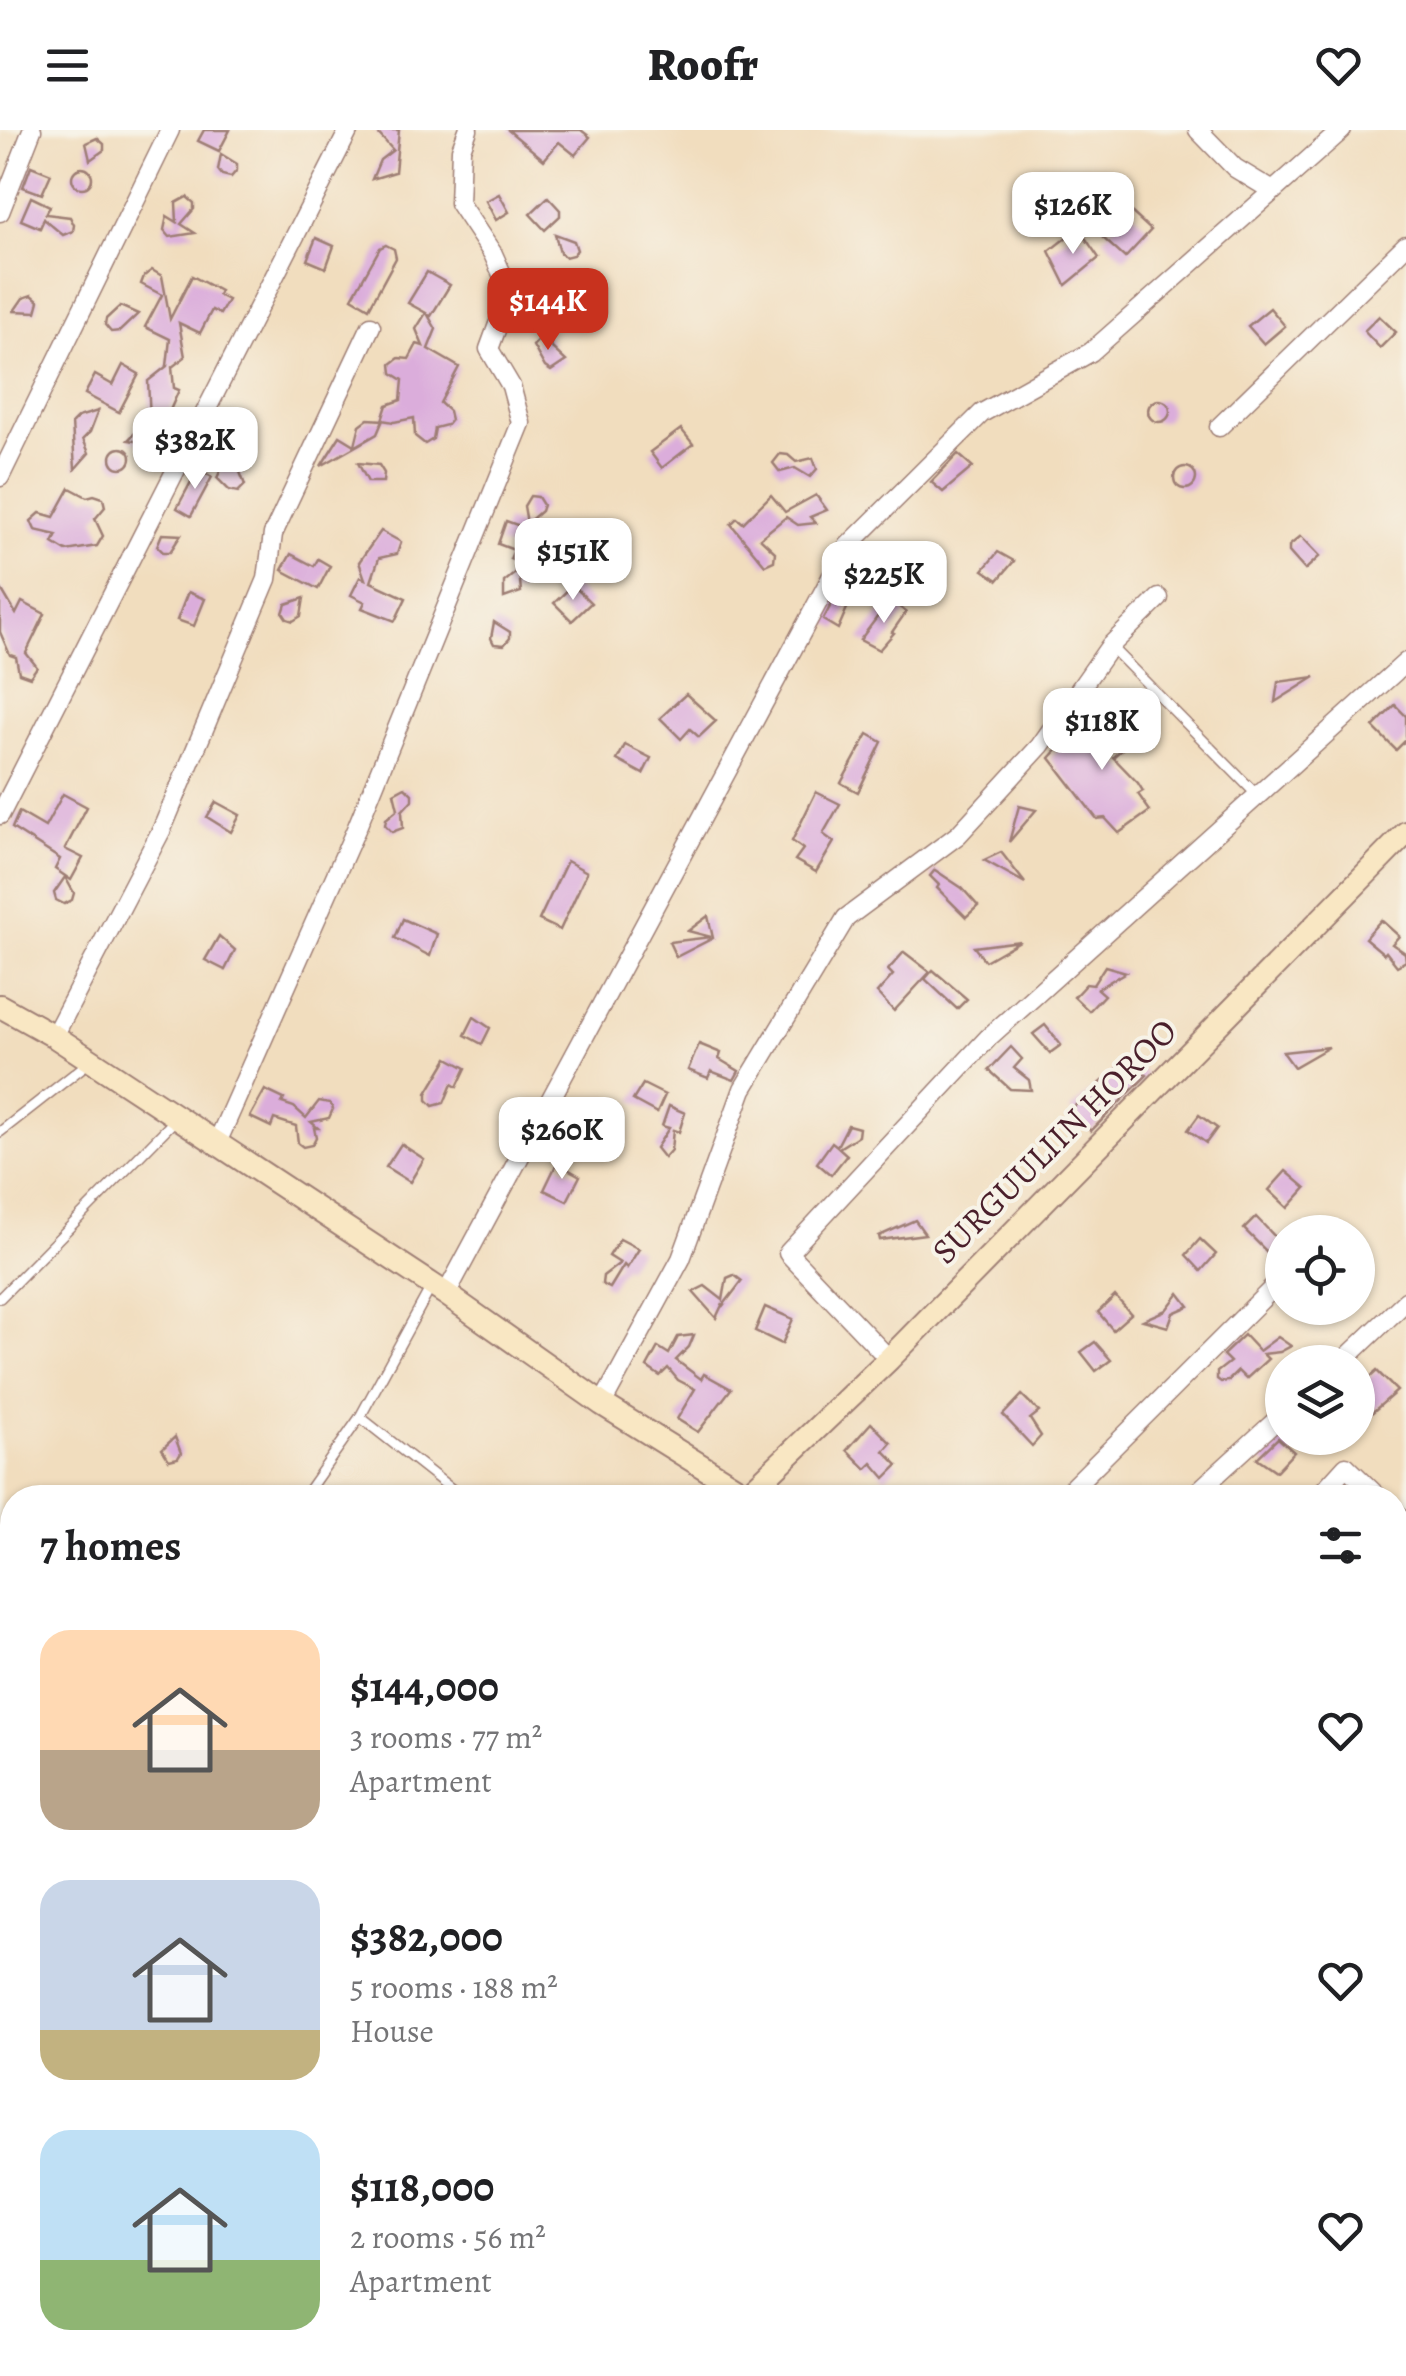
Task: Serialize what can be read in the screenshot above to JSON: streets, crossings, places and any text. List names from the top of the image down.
{
  "streets": {
    "street": ["SURGUULIIN HOROO"]
  },
  "page": {
    "header": "Roofr",
    "price": [
      "$126K",
      "$144K",
      "$382K",
      "$151K",
      "$225K",
      "$118K",
      "$260K"
    ],
    "heading": "7 homes",
    "list": [
      {
        "name": "$144,000",
        "note": "3 rooms · 77 m² · Apartment"
      },
      {
        "name": "$382,000",
        "note": "5 rooms · 188 m² · House"
      },
      {
        "name": "$118,000",
        "note": "2 rooms · 56 m² · Apartment"
      }
    ]
  }
}
